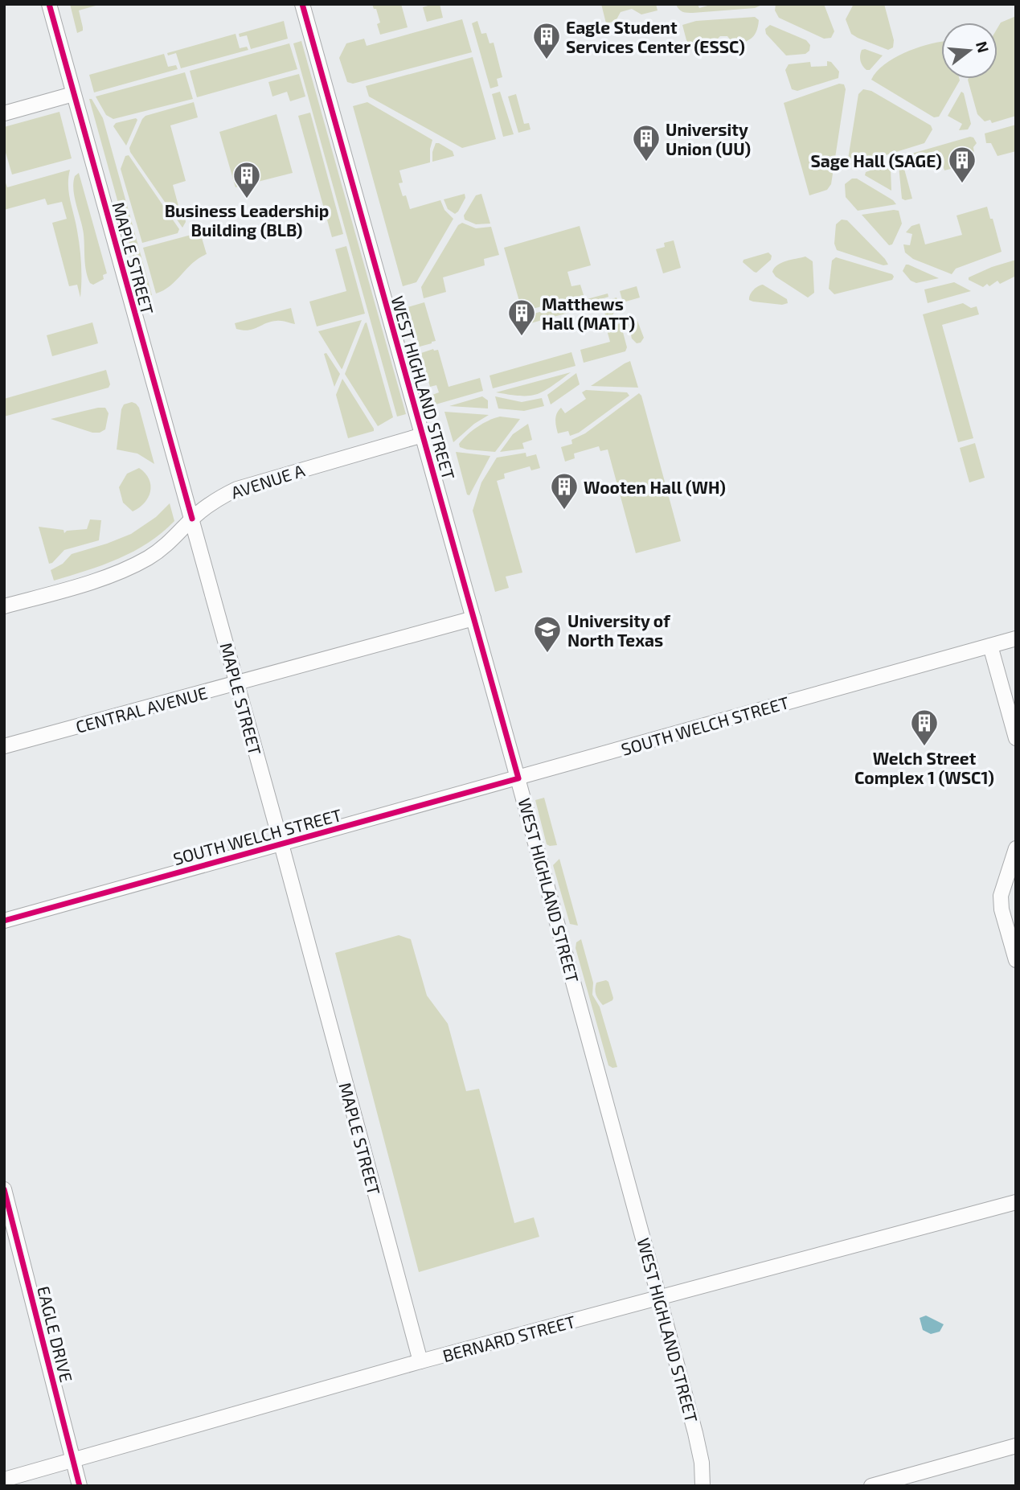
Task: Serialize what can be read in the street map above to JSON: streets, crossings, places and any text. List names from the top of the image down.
{
  "streets": {
    "street": [
      "MAPLE STREET",
      "WEST HIGHLAND STREET",
      "AVENUE A",
      "CENTRAL AVENUE",
      "SOUTH WELCH STREET",
      "EAGLE DRIVE",
      "BERNARD STREET"
    ]
  },
  "crossings": [
    ["MAPLE STREET", "AVENUE A"],
    ["MAPLE STREET", "CENTRAL AVENUE"],
    ["MAPLE STREET", "SOUTH WELCH STREET"],
    ["MAPLE STREET", "BERNARD STREET"],
    ["WEST HIGHLAND STREET", "AVENUE A"],
    ["WEST HIGHLAND STREET", "CENTRAL AVENUE"],
    ["WEST HIGHLAND STREET", "SOUTH WELCH STREET"],
    ["WEST HIGHLAND STREET", "BERNARD STREET"],
    ["EAGLE DRIVE", "BERNARD STREET"]
  ],
  "places": {
    "building": [
      "Eagle Student Services Center (ESSC)",
      "University Union (UU)",
      "Sage Hall (SAGE)",
      "Business Leadership Building (BLB)",
      "Matthews Hall (MATT)",
      "Wooten Hall (WH)",
      "Welch Street Complex 1 (WSC1)"
    ],
    "school or university": ["University of North Texas"]
  },
  "north": "right"
}
